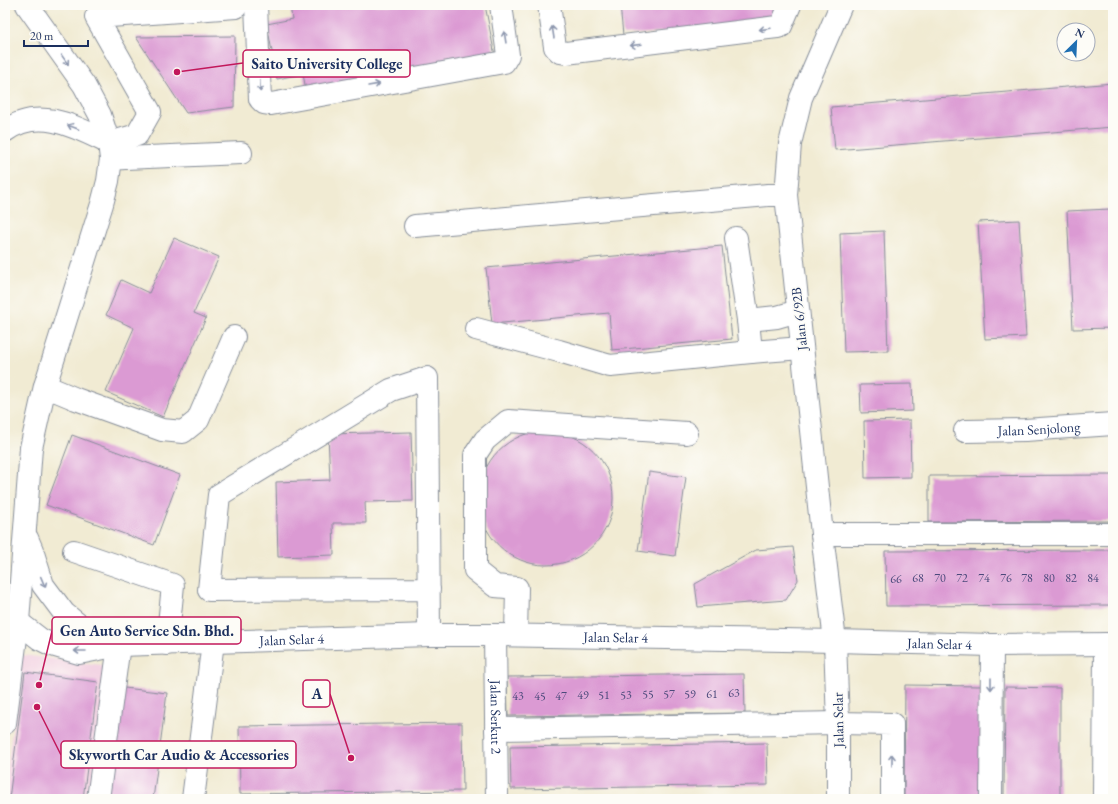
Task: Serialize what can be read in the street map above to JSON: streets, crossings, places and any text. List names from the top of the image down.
{
  "streets": {
    "street": [
      "Jalan 6/92B",
      "Jalan Senjolong",
      "Jalan Selar 4",
      "Jalan Serkut 2",
      "Jalan Selar"
    ]
  },
  "crossings": [
    ["Jalan 6/92B", "Jalan Selar 4"],
    ["Jalan 6/92B", "Jalan Selar"],
    ["Jalan Selar 4", "Jalan Serkut 2"],
    ["Jalan Selar 4", "Jalan Selar"]
  ],
  "places": [
    "Saito University College",
    "Gen Auto Service Sdn. Bhd.",
    "Skyworth Car Audio & Accessories",
    "A"
  ],
  "house_numbers": [
    "68",
    "70",
    "72",
    "74",
    "76",
    "78",
    "80",
    "82",
    "84",
    "66",
    "63",
    "55",
    "57",
    "59",
    "61",
    "49",
    "51",
    "53",
    "43",
    "45",
    "47"
  ],
  "scale_bar": "20 m",
  "north": "top right"
}
